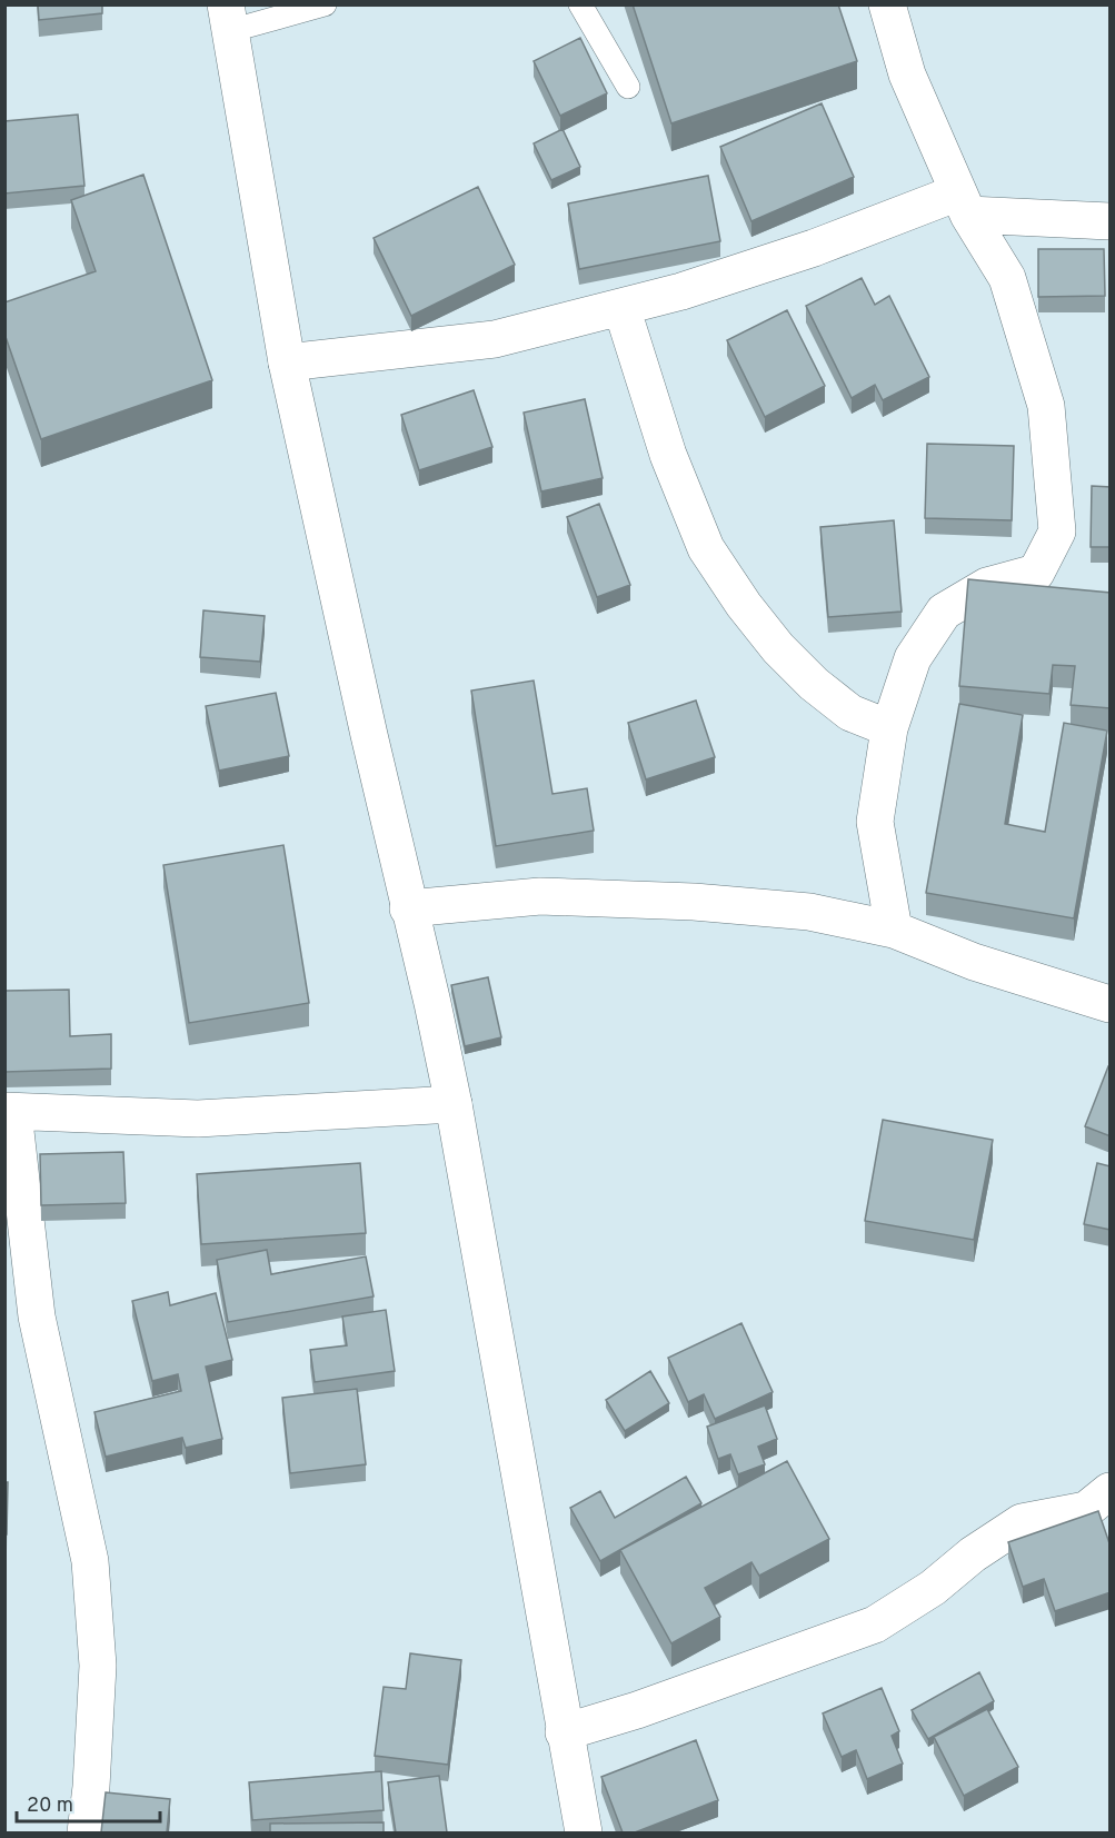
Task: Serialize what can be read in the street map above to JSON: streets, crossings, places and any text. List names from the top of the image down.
{
  "scale_bar": "20 m"
}
